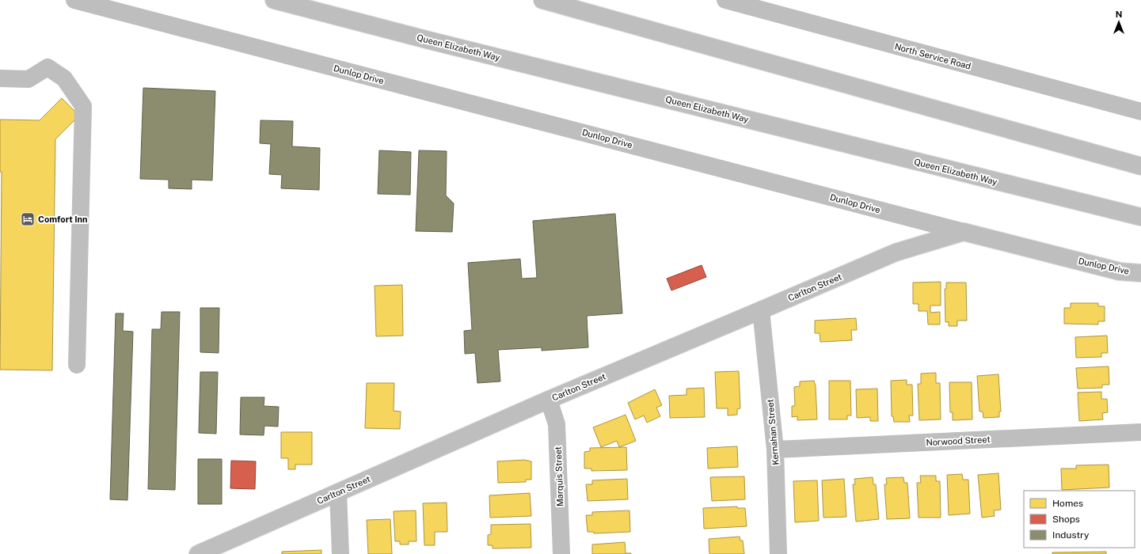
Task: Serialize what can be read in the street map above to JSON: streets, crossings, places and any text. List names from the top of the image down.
{
  "streets": {
    "main road": [
      "Queen Elizabeth Way",
      "North Service Road",
      "Dunlop Drive",
      "Carlton Street",
      "Kernahan Street",
      "Norwood Street",
      "Marquis Street"
    ]
  },
  "crossings": [
    ["Dunlop Drive", "Carlton Street"],
    ["Carlton Street", "Kernahan Street"],
    ["Carlton Street", "Marquis Street"],
    ["Kernahan Street", "Norwood Street"]
  ],
  "places": {
    "hotel": ["Comfort Inn"]
  },
  "legend": ["Homes", "Shops", "Industry"],
  "north": "top"
}
